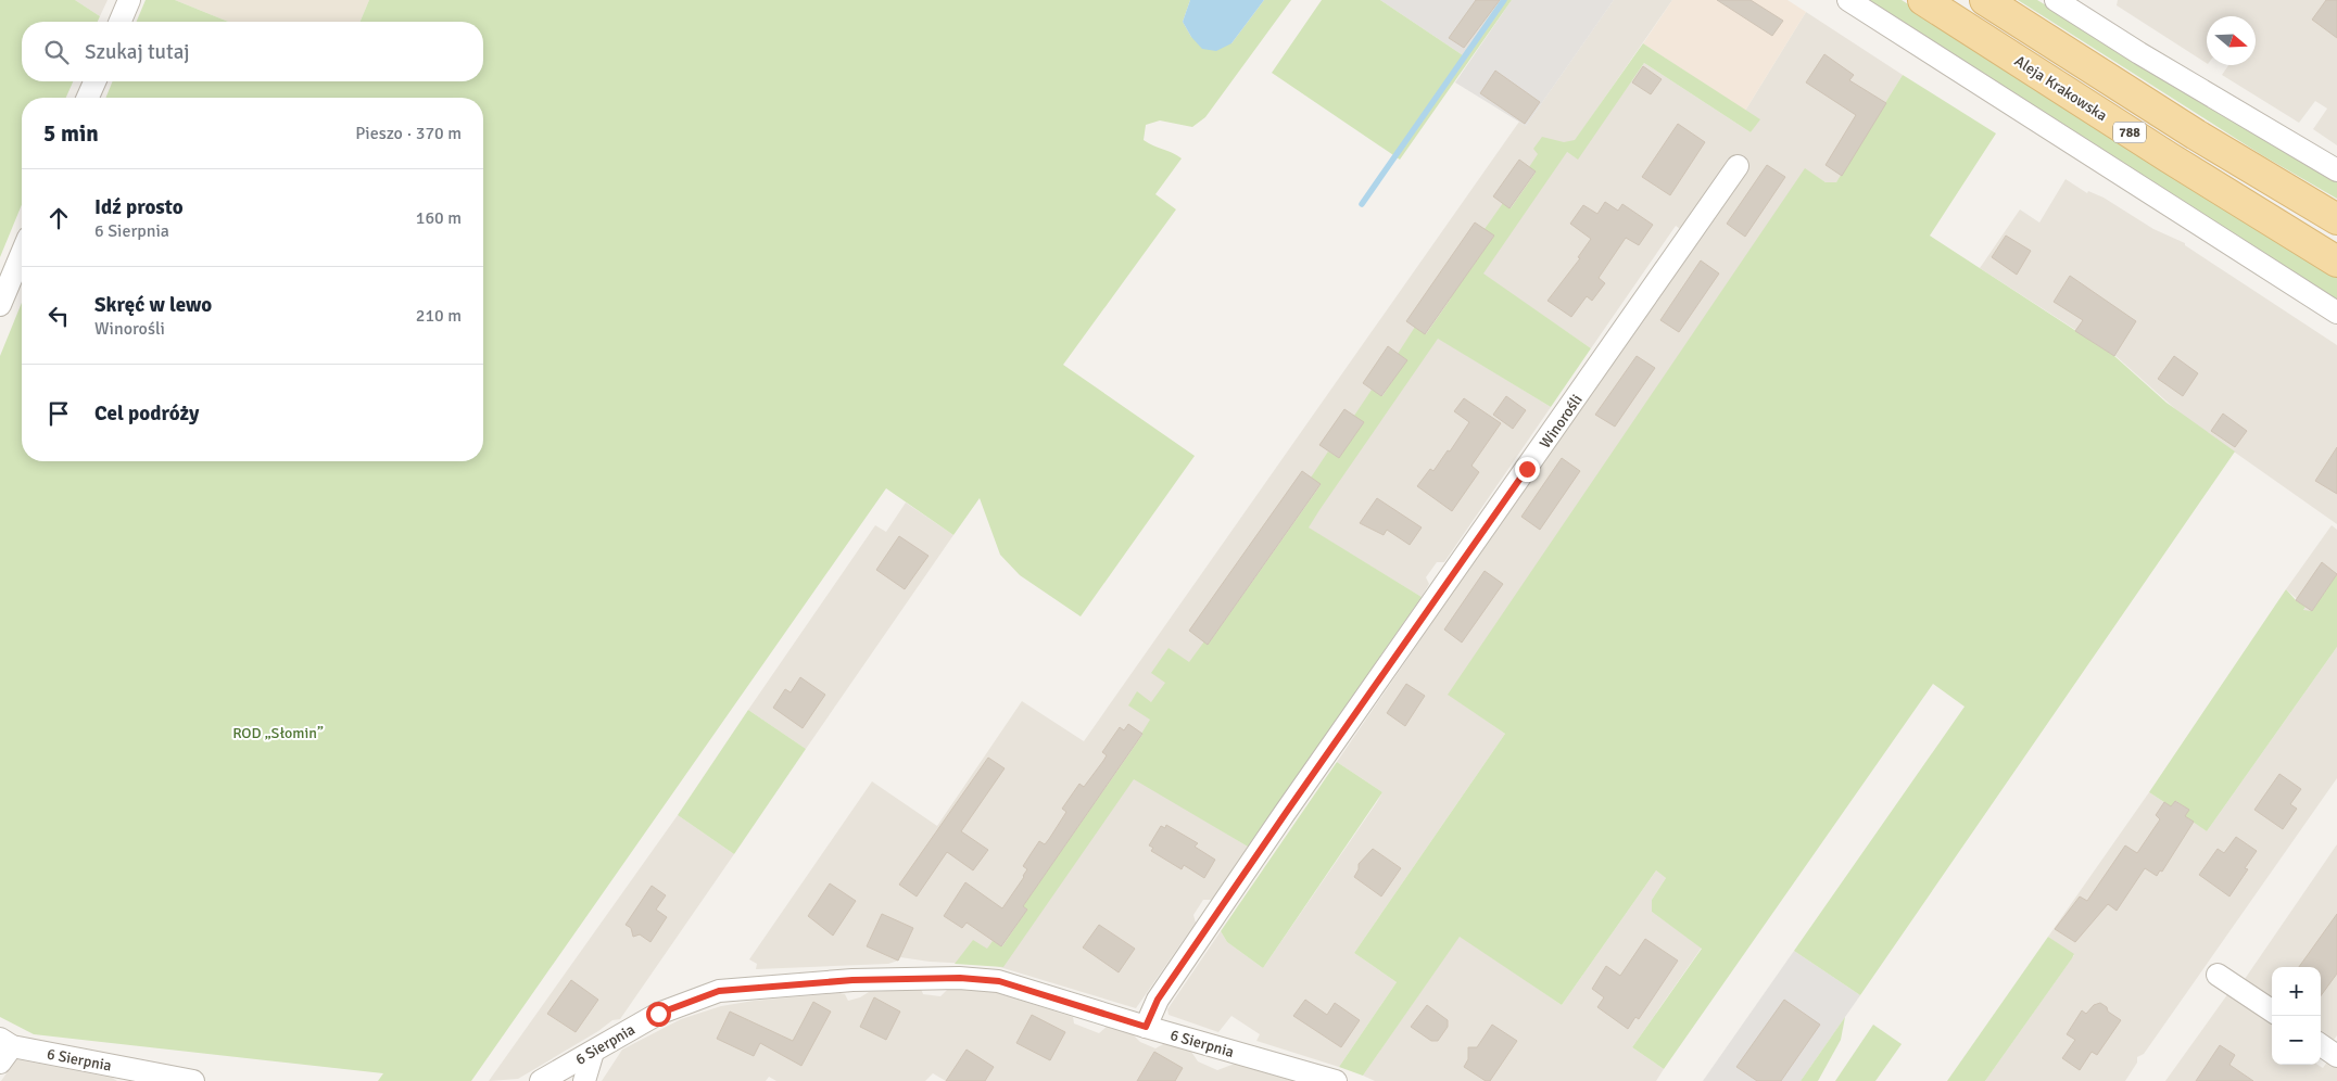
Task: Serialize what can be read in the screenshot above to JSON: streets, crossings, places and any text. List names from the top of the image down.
{
  "streets": {
    "main road": ["Aleja Krakowska", "788"],
    "street": ["Winorośli", "6 Sierpnia"]
  },
  "crossings": [
    ["Winorośli", "6 Sierpnia"]
  ],
  "parks": ["ROD „Słomin”"],
  "north": "right",
  "page": {
    "search": "Szukaj tutaj",
    "heading": ["5 min", "Pieszo · 370 m"],
    "list": [
      ["Idź prosto", "6 Sierpnia", "160 m"],
      ["Skręć w lewo", "Winorośli", "210 m"],
      "Cel podróży"
    ],
    "map_buttons": ["+", "−"]
  }
}
